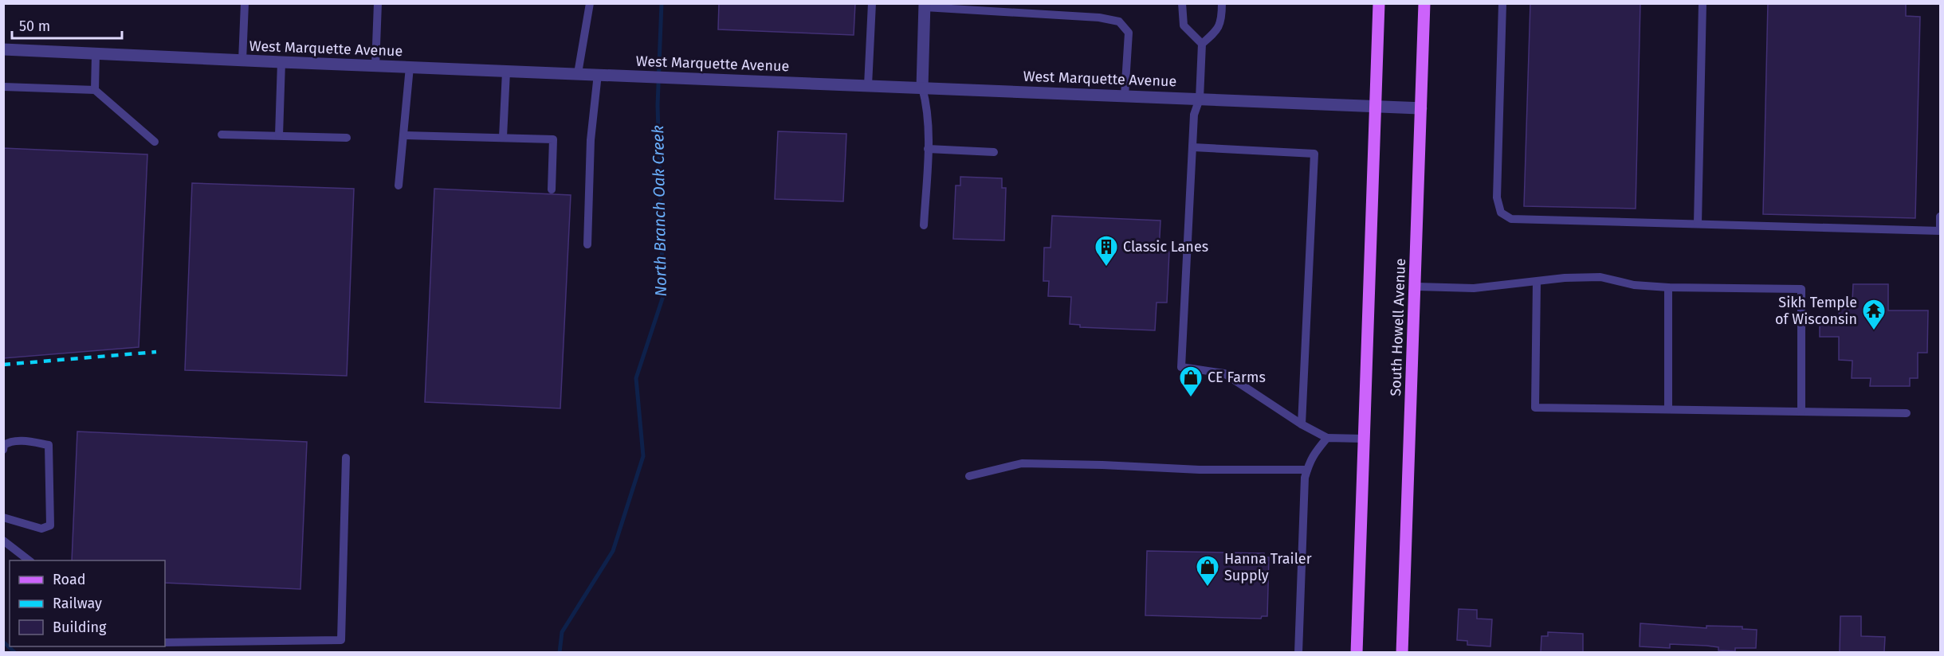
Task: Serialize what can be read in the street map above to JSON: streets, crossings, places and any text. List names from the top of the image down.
{
  "streets": {
    "main road": ["South Howell Avenue"],
    "street": ["West Marquette Avenue"]
  },
  "crossings": [
    ["West Marquette Avenue", "South Howell Avenue"]
  ],
  "water": ["North Branch Oak Creek"],
  "places": {
    "building": ["Classic Lanes"],
    "temple": ["Sikh Temple of Wisconsin"],
    "shop": ["CE Farms", "Hanna Trailer Supply"]
  },
  "legend": ["Road", "Railway", "Building"],
  "scale_bar": "50 m"
}
